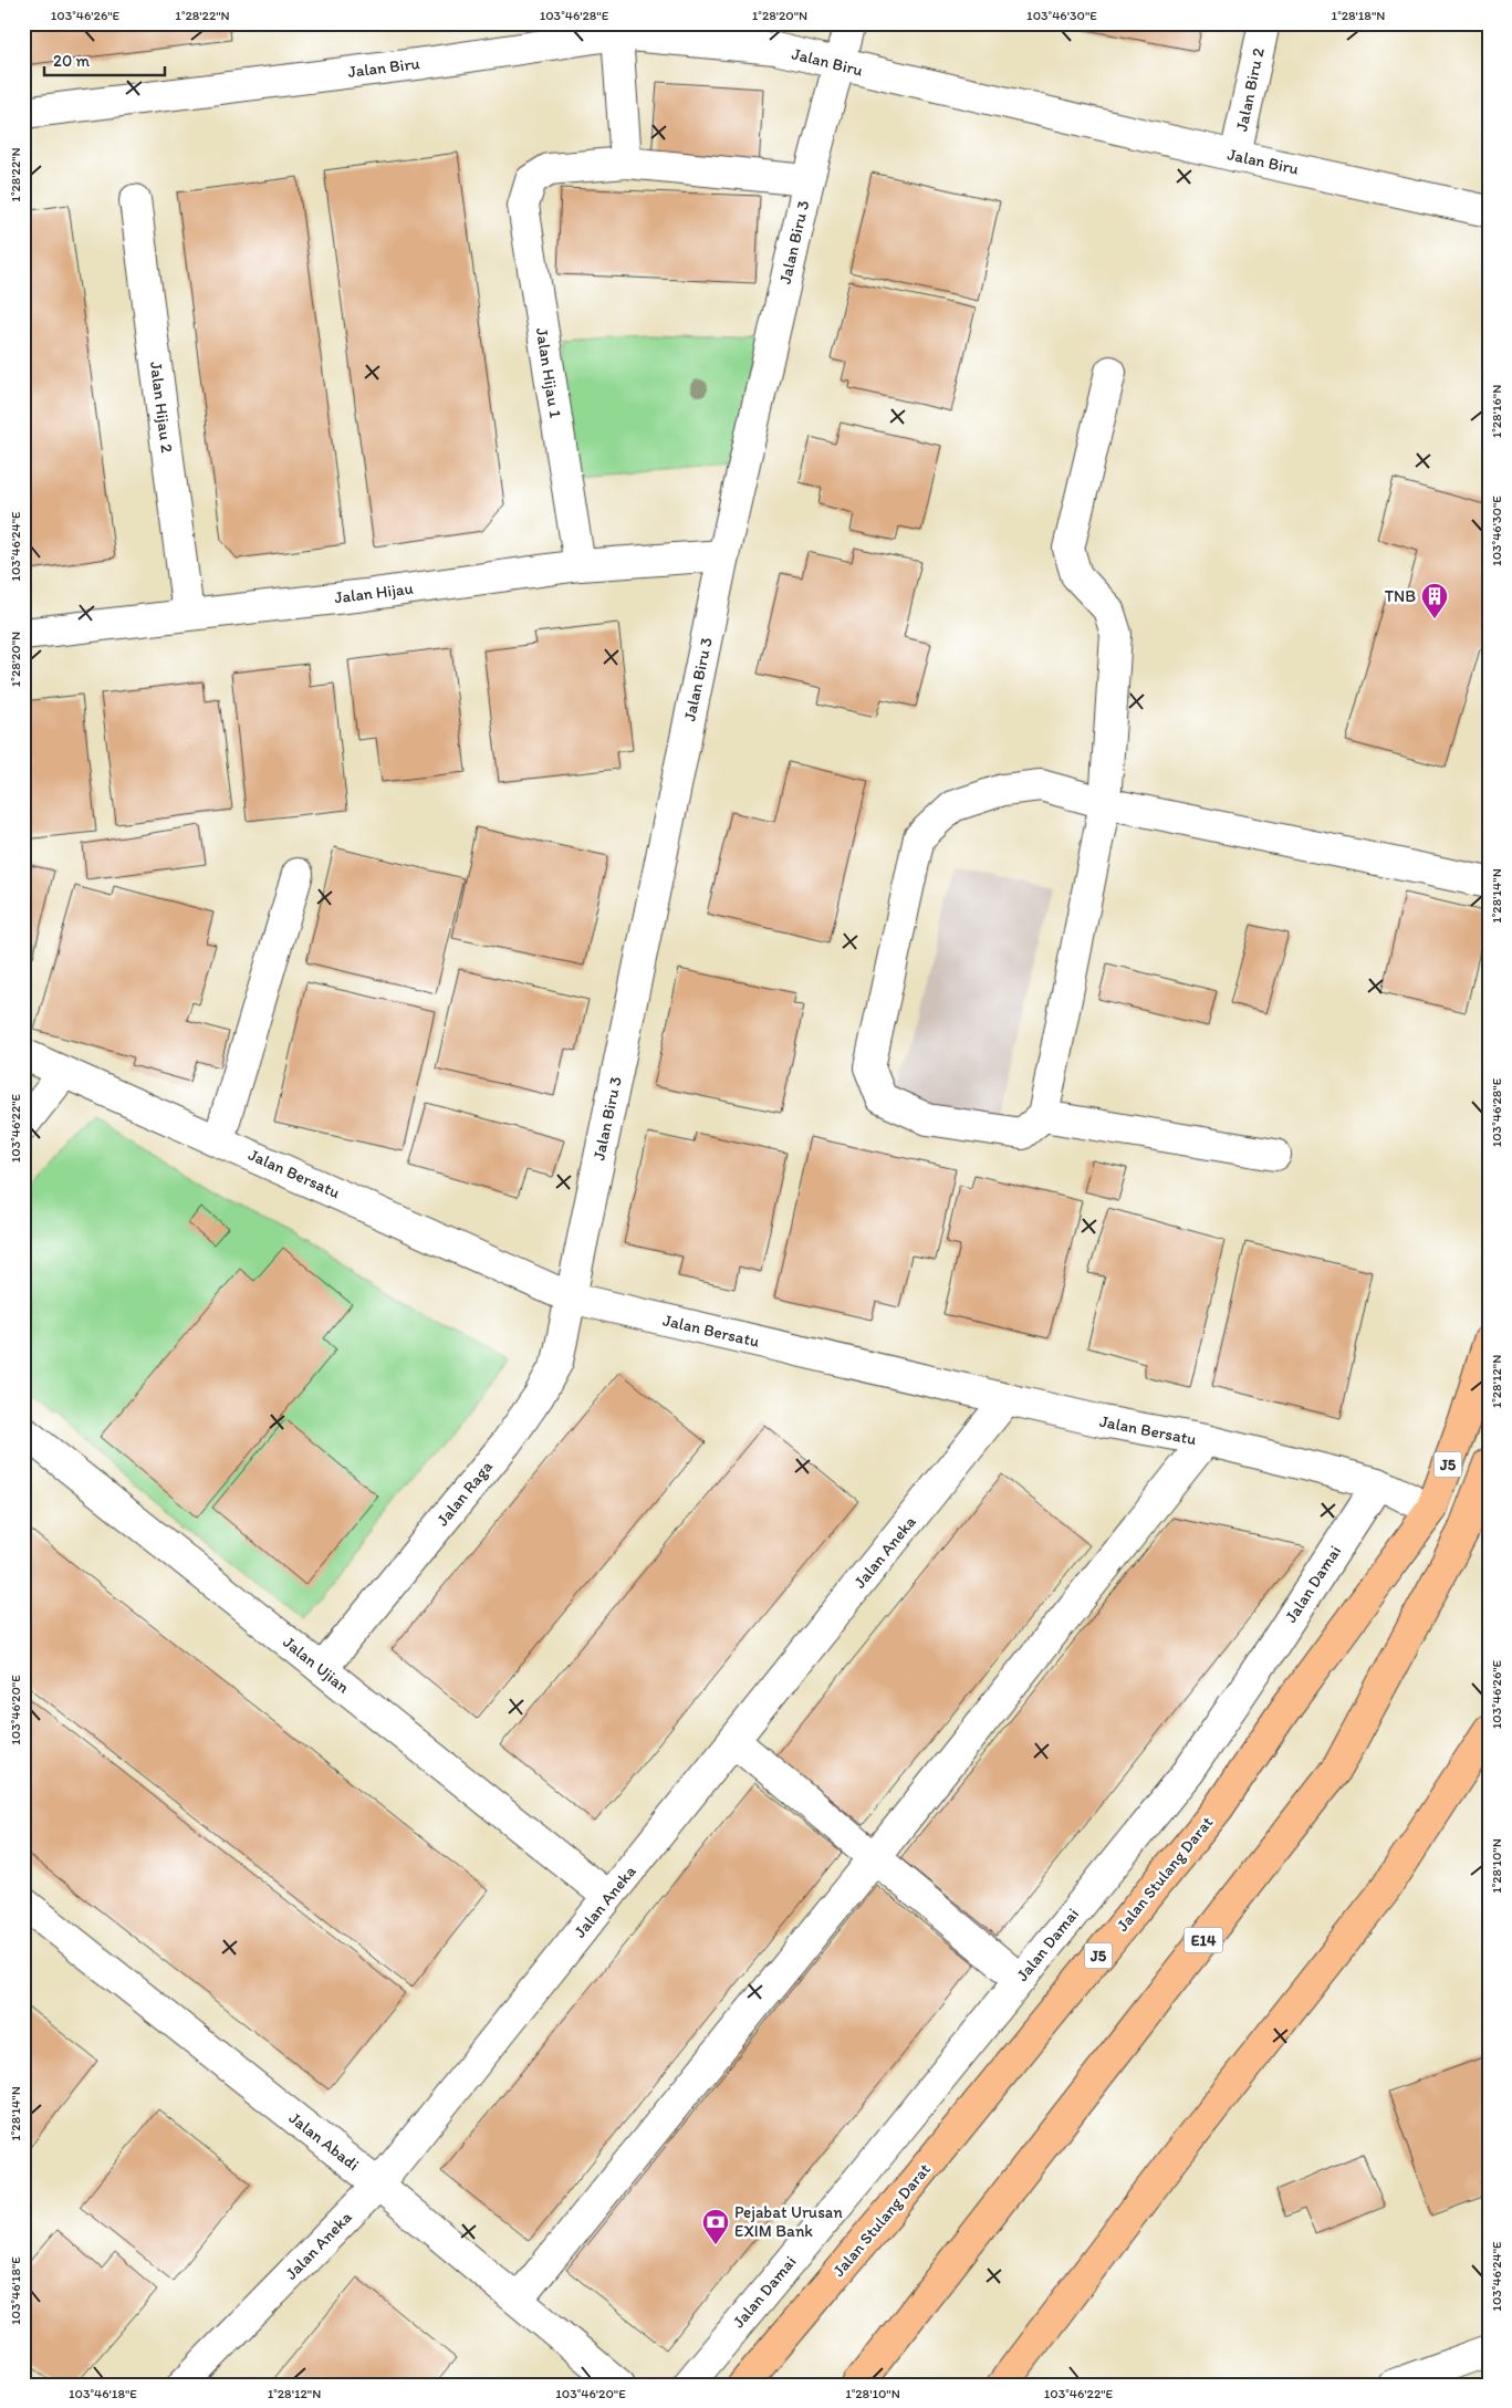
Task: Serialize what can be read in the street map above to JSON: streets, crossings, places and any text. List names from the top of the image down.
{
  "streets": {
    "main road": ["J5", "Jalan Stulang Darat", "E14"],
    "street": [
      "Jalan Biru",
      "Jalan Biru 2",
      "Jalan Biru 3",
      "Jalan Hijau 1",
      "Jalan Hijau 2",
      "Jalan Hijau",
      "Jalan Bersatu",
      "Jalan Raga",
      "Jalan Aneka",
      "Jalan Damai",
      "Jalan Ujian",
      "Jalan Abadi"
    ]
  },
  "crossings": [
    ["Jalan Biru", "Jalan Biru 2"],
    ["Jalan Biru", "Jalan Biru 3"],
    ["Jalan Biru 3", "Jalan Hijau"],
    ["Jalan Biru 3", "Jalan Bersatu"],
    ["Jalan Biru 3", "Jalan Raga"],
    ["Jalan Hijau 1", "Jalan Hijau"],
    ["Jalan Hijau 2", "Jalan Hijau"],
    ["Jalan Bersatu", "Jalan Raga"],
    ["Jalan Bersatu", "Jalan Aneka"],
    ["Jalan Bersatu", "Jalan Damai"],
    ["Jalan Bersatu", "Jalan Stulang Darat"],
    ["Jalan Raga", "Jalan Ujian"],
    ["Jalan Aneka", "Jalan Ujian"],
    ["Jalan Aneka", "Jalan Abadi"]
  ],
  "places": {
    "building": ["TNB"],
    "bank": ["Pejabat Urusan EXIM Bank"]
  },
  "scale_bar": "20 m",
  "coordinates": [
    "103°46'26\"E",
    "1°28'22\"N",
    "103°46'28\"E",
    "1°28'20\"N",
    "103°46'30\"E",
    "1°28'18\"N",
    "1°28'16\"N",
    "103°46'24\"E",
    "1°28'14\"N",
    "103°46'22\"E",
    "1°28'12\"N",
    "103°46'20\"E",
    "1°28'10\"N",
    "103°46'18\"E"
  ]
}
